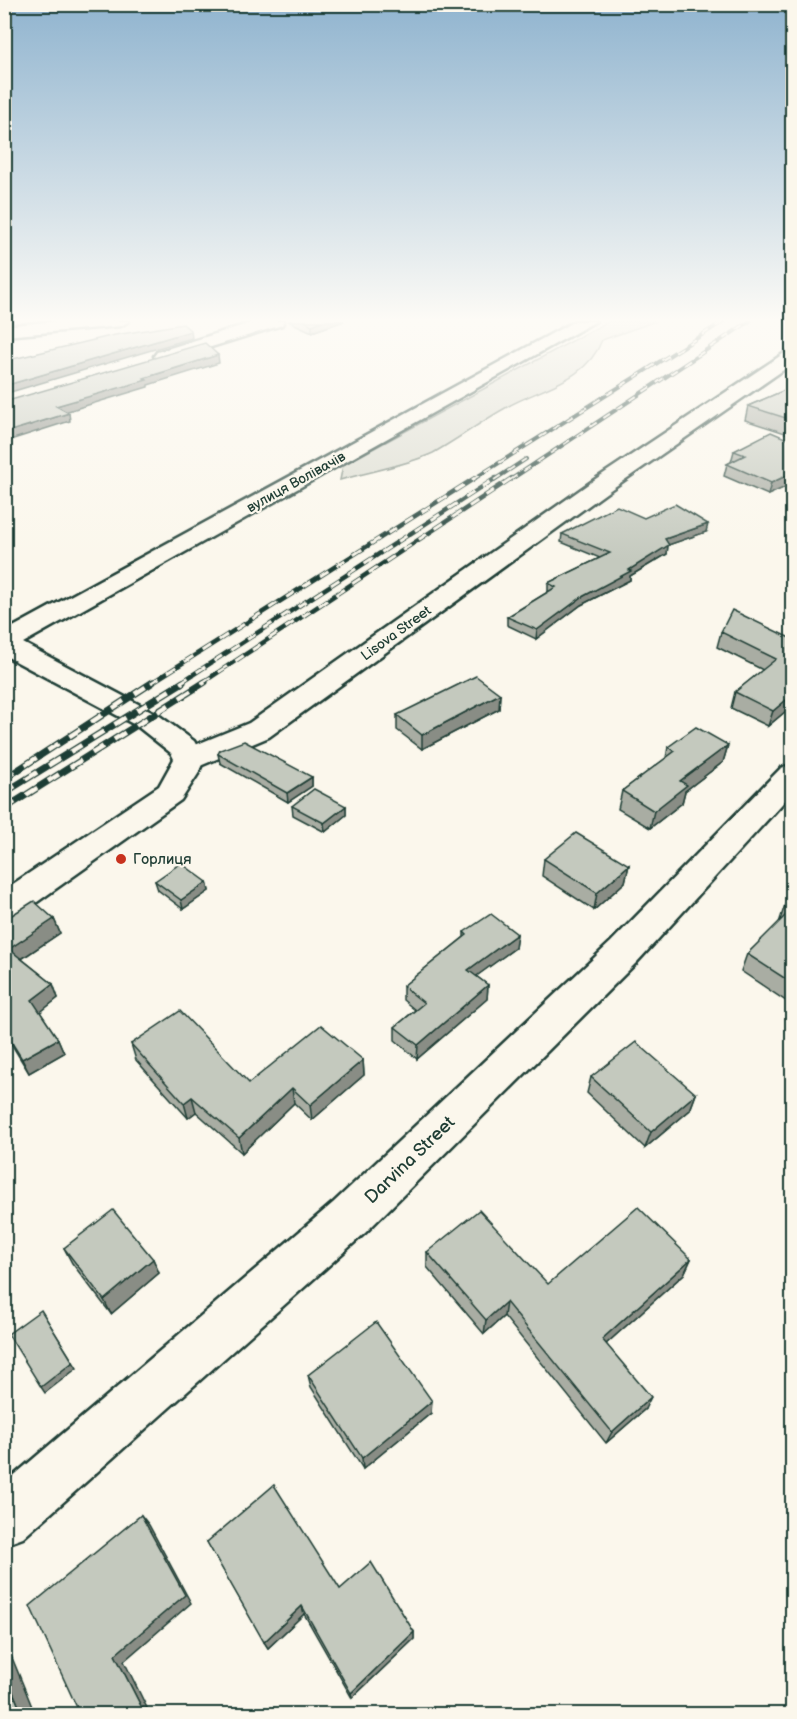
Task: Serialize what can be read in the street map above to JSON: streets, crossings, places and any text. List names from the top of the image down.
{
  "streets": {
    "street": ["вулиця Волівачів", "Lisova Street", "Darvina Street"]
  },
  "places": ["Горлиця"]
}
